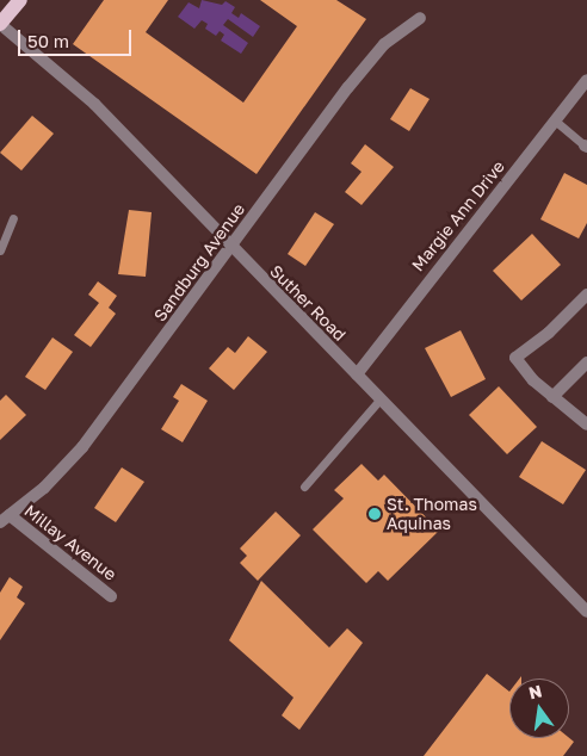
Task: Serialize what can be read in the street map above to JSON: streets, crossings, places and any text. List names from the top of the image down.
{
  "streets": {
    "street": [
      "Margie Ann Drive",
      "Sandburg Avenue",
      "Suther Road",
      "Millay Avenue"
    ]
  },
  "crossings": [
    ["Margie Ann Drive", "Suther Road"],
    ["Sandburg Avenue", "Suther Road"],
    ["Sandburg Avenue", "Millay Avenue"]
  ],
  "places": ["St. Thomas Aquinas"],
  "scale_bar": "50 m",
  "north": "top"
}
